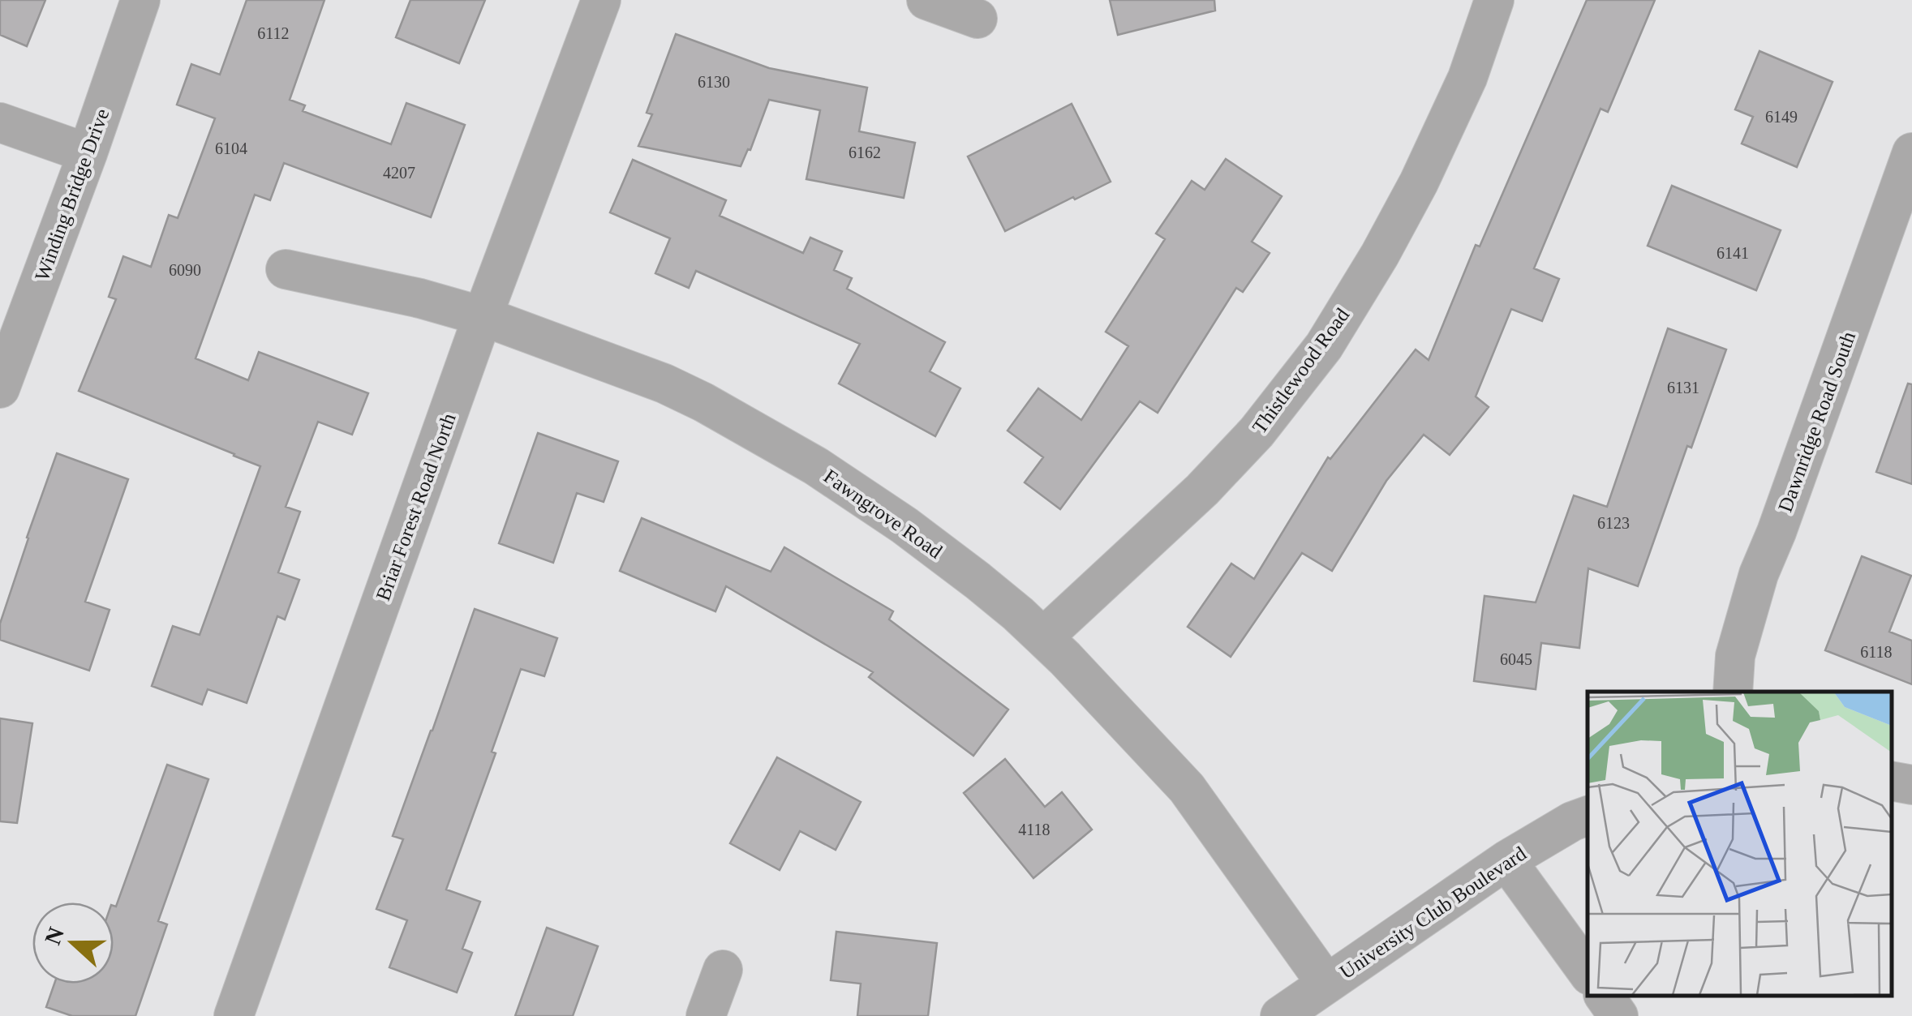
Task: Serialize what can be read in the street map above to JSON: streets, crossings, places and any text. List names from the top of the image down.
{
  "streets": {
    "street": [
      "Winding Bridge Drive",
      "Thistlewood Road",
      "Dawnridge Road South",
      "Briar Forest Road North",
      "Fawngrove Road",
      "University Club Boulevard"
    ]
  },
  "crossings": [
    ["Thistlewood Road", "Fawngrove Road"],
    ["Briar Forest Road North", "Fawngrove Road"],
    ["Fawngrove Road", "University Club Boulevard"]
  ],
  "house_numbers": [
    "6112",
    "6130",
    "6149",
    "6104",
    "6162",
    "4207",
    "6141",
    "6090",
    "6131",
    "6123",
    "6118",
    "6045",
    "4118"
  ],
  "north": "left"
}
